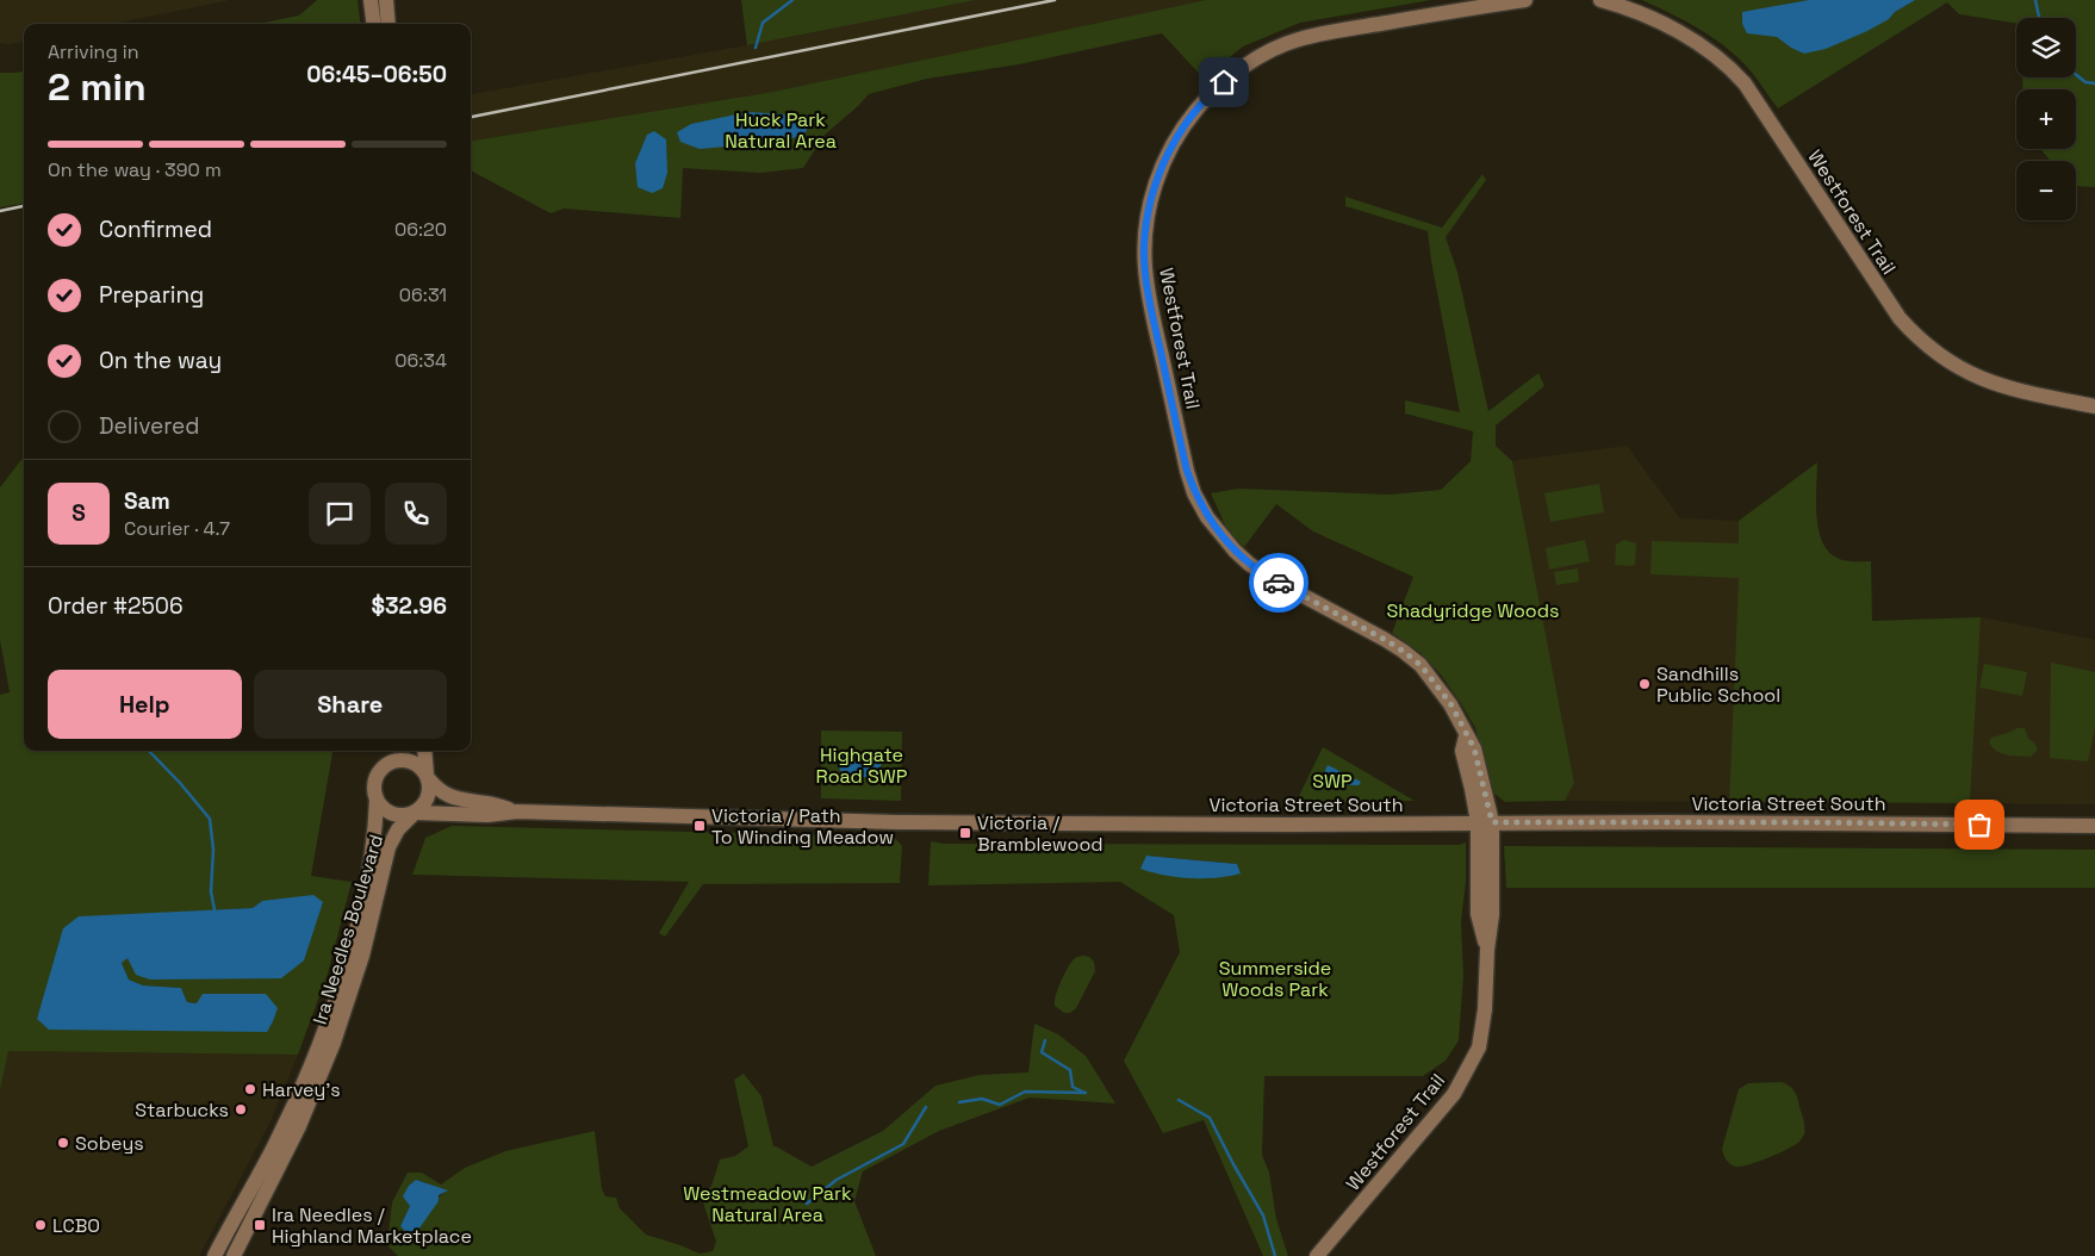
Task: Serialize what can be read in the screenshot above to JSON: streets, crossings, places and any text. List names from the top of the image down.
{
  "streets": {
    "main road": ["Westforest Trail", "Victoria Street South", "Ira Needles Boulevard"]
  },
  "crossings": [
    ["Westforest Trail", "Victoria Street South"],
    ["Victoria Street South", "Ira Needles Boulevard"]
  ],
  "parks": [
    "Huck Park Natural Area",
    "Shadyridge Woods",
    "Highgate Road SWP",
    "SWP",
    "Summerside Woods Park",
    "Westmeadow Park Natural Area"
  ],
  "places": {
    "other": [
      "Sandhills Public School",
      "Harvey's",
      "Starbucks",
      "Sobeys",
      "LCBO"
    ],
    "transit": ["Victoria / Path To Winding Meadow", "Victoria / Bramblewood", "Ira Needles / Highland Marketplace"]
  },
  "page": {
    "map_buttons": ["+", "−"],
    "heading": ["2 min", "Arriving in", "06:45–06:50"],
    "panel": [
      "Sam",
      "Courier · 4.7",
      "Order #2506",
      "$32.96"
    ],
    "bar": "On the way · 390 m",
    "list": [
      ["Confirmed", "06:20"],
      ["Preparing", "06:31"],
      ["On the way", "06:34"],
      "Delivered"
    ],
    "round": "S",
    "buttons": ["Help", "Share"]
  }
}
